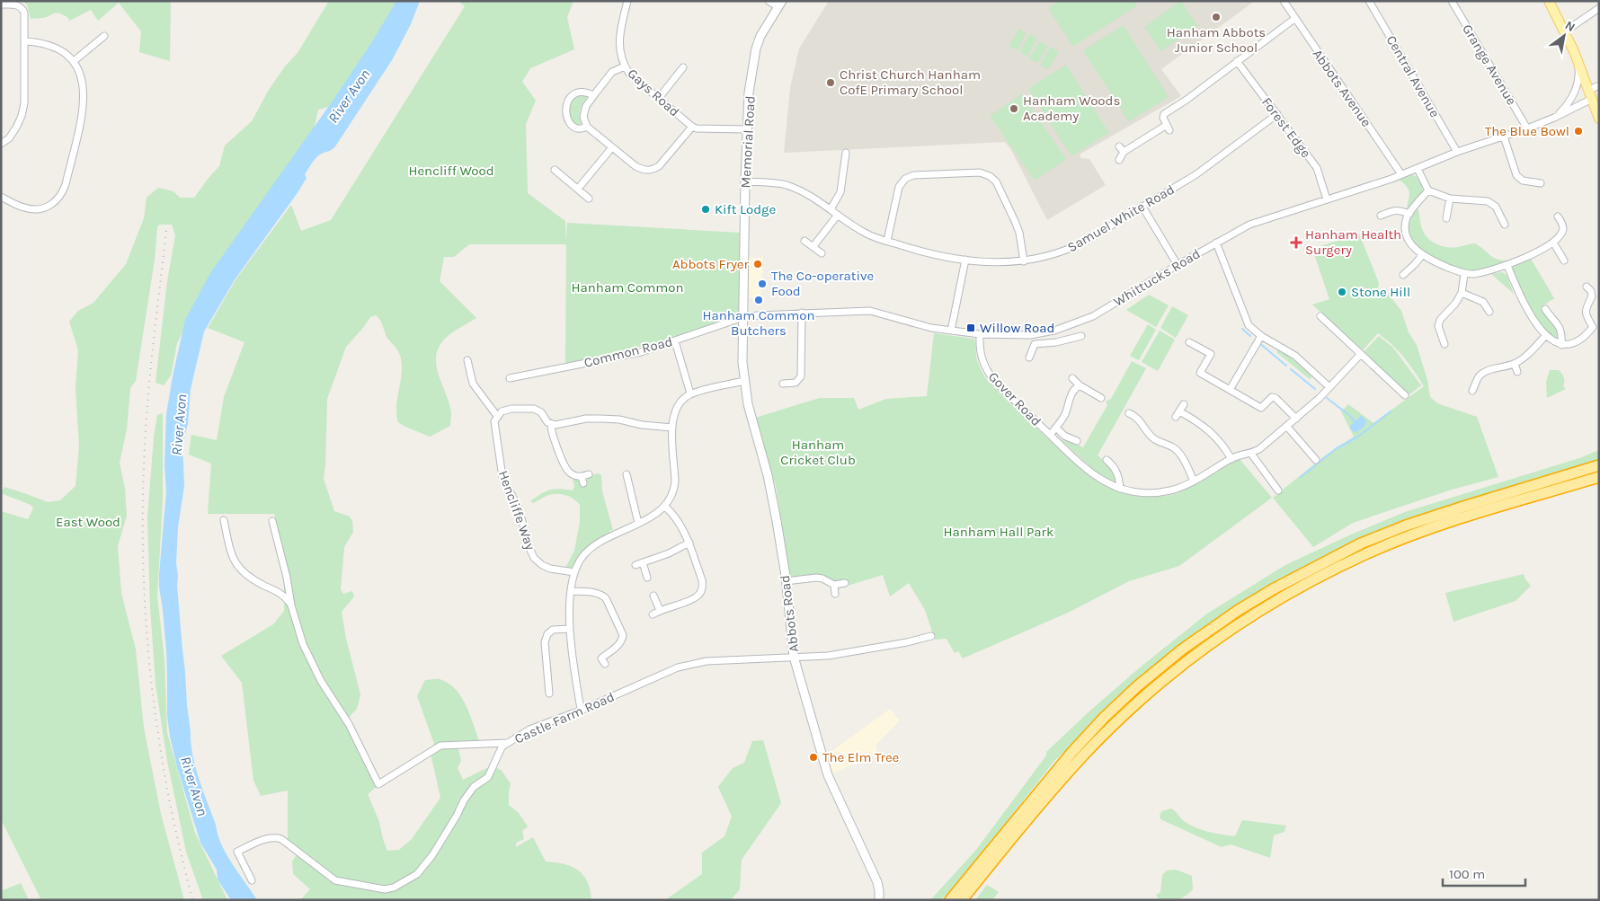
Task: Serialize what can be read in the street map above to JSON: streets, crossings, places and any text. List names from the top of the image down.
{
  "streets": {
    "street": [
      "Grange Avenue",
      "Central Avenue",
      "Abbots Avenue",
      "Gays Road",
      "Forest Edge",
      "Memorial Road",
      "Samuel White Road",
      "Whittucks Road",
      "Common Road",
      "Gover Road",
      "Hencliffe Way",
      "Abbots Road",
      "Castle Farm Road"
    ]
  },
  "crossings": [
    ["Grange Avenue", "Whittucks Road"],
    ["Central Avenue", "Whittucks Road"],
    ["Abbots Avenue", "Whittucks Road"],
    ["Gays Road", "Memorial Road"],
    ["Forest Edge", "Samuel White Road"],
    ["Forest Edge", "Whittucks Road"],
    ["Memorial Road", "Samuel White Road"],
    ["Memorial Road", "Whittucks Road"],
    ["Memorial Road", "Common Road"],
    ["Memorial Road", "Abbots Road"],
    ["Whittucks Road", "Common Road"],
    ["Whittucks Road", "Gover Road"],
    ["Whittucks Road", "Abbots Road"],
    ["Common Road", "Abbots Road"],
    ["Abbots Road", "Castle Farm Road"]
  ],
  "water": ["River Avon"],
  "parks": [
    "Hencliff Wood",
    "Hanham Common",
    "Hanham Cricket Club",
    "East Wood",
    "Hanham Hall Park"
  ],
  "places": {
    "other": [
      "Hanham Abbots Junior School",
      "Christ Church Hanham CofE Primary School",
      "Hanham Woods Academy",
      "The Blue Bowl",
      "Kift Lodge",
      "Abbots Fryer",
      "The Co-operative Food",
      "Stone Hill",
      "Hanham Common Butchers",
      "The Elm Tree"
    ],
    "health": ["Hanham Health Surgery"],
    "transit": ["Willow Road"]
  },
  "scale_bar": "100 m",
  "north": "top right"
}
